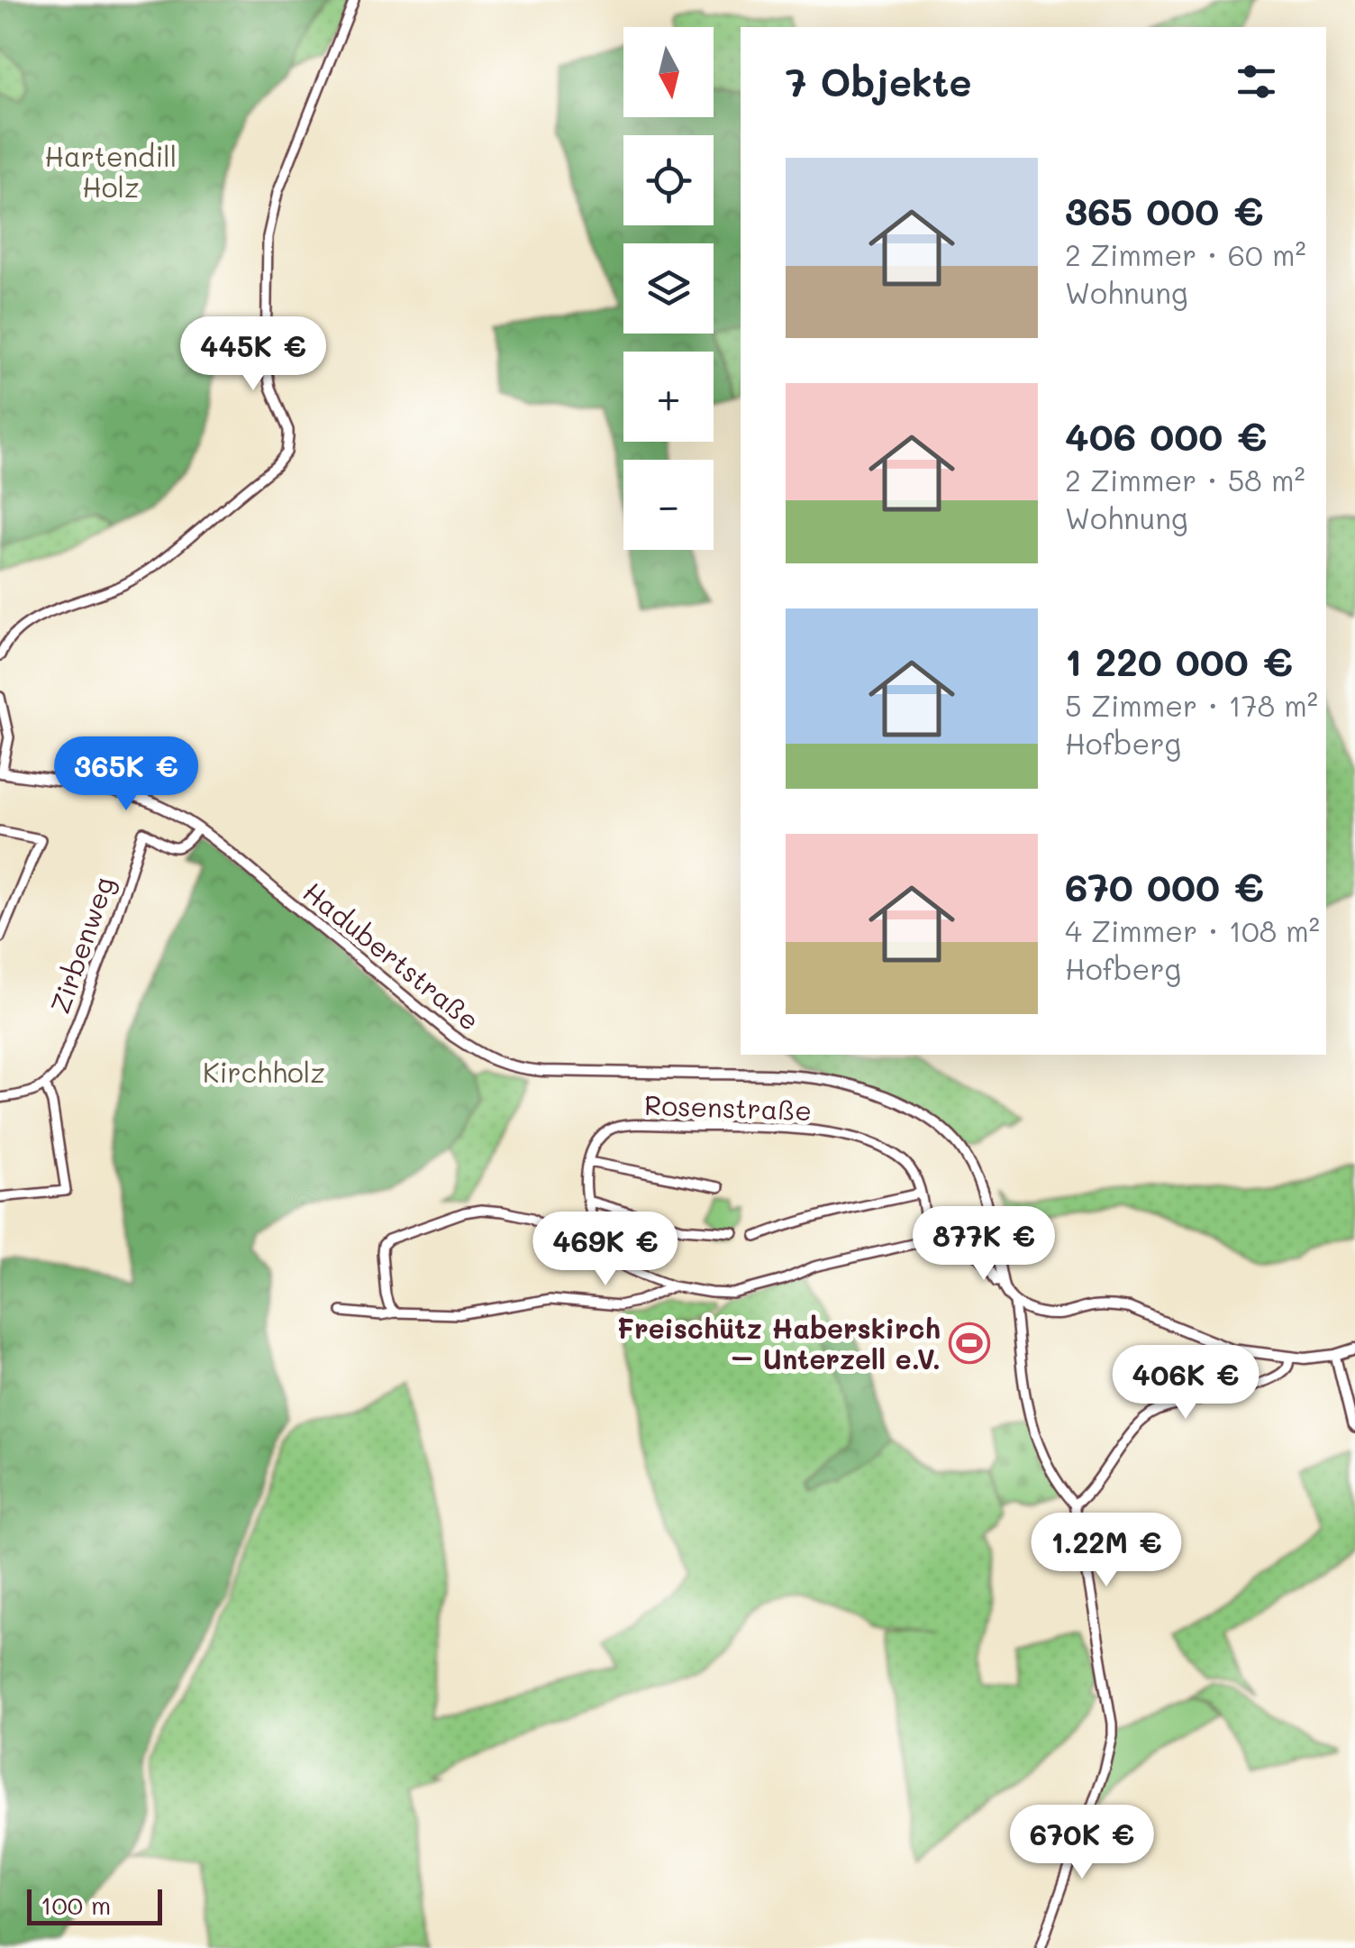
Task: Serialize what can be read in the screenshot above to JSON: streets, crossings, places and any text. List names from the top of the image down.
{
  "streets": {
    "street": ["Zirbenweg", "Hadubertstraße", "Rosenstraße"]
  },
  "crossings": [
    ["Zirbenweg", "Hadubertstraße"]
  ],
  "parks": ["Hartendill Holz", "Kirchholz"],
  "places": {
    "sports": ["Freischütz Haberskirch – Unterzell e.V."]
  },
  "scale_bar": "100 m",
  "north": "bottom",
  "page": {
    "map_buttons": ["+", "−"],
    "heading": "7 Objekte",
    "list": [
      {
        "name": "365 000 €",
        "note": "2 Zimmer · 60 m² · Wohnung"
      },
      {
        "name": "406 000 €",
        "note": "2 Zimmer · 58 m² · Wohnung"
      },
      {
        "name": "1 220 000 €",
        "note": "5 Zimmer · 178 m² · Hofberg"
      },
      {
        "name": "670 000 €",
        "note": "4 Zimmer · 108 m² · Hofberg"
      }
    ],
    "price": [
      "445K €",
      "365K €",
      "877K €",
      "469K €",
      "406K €",
      "1.22M €",
      "670K €"
    ],
    "scale": "100 m"
  }
}
